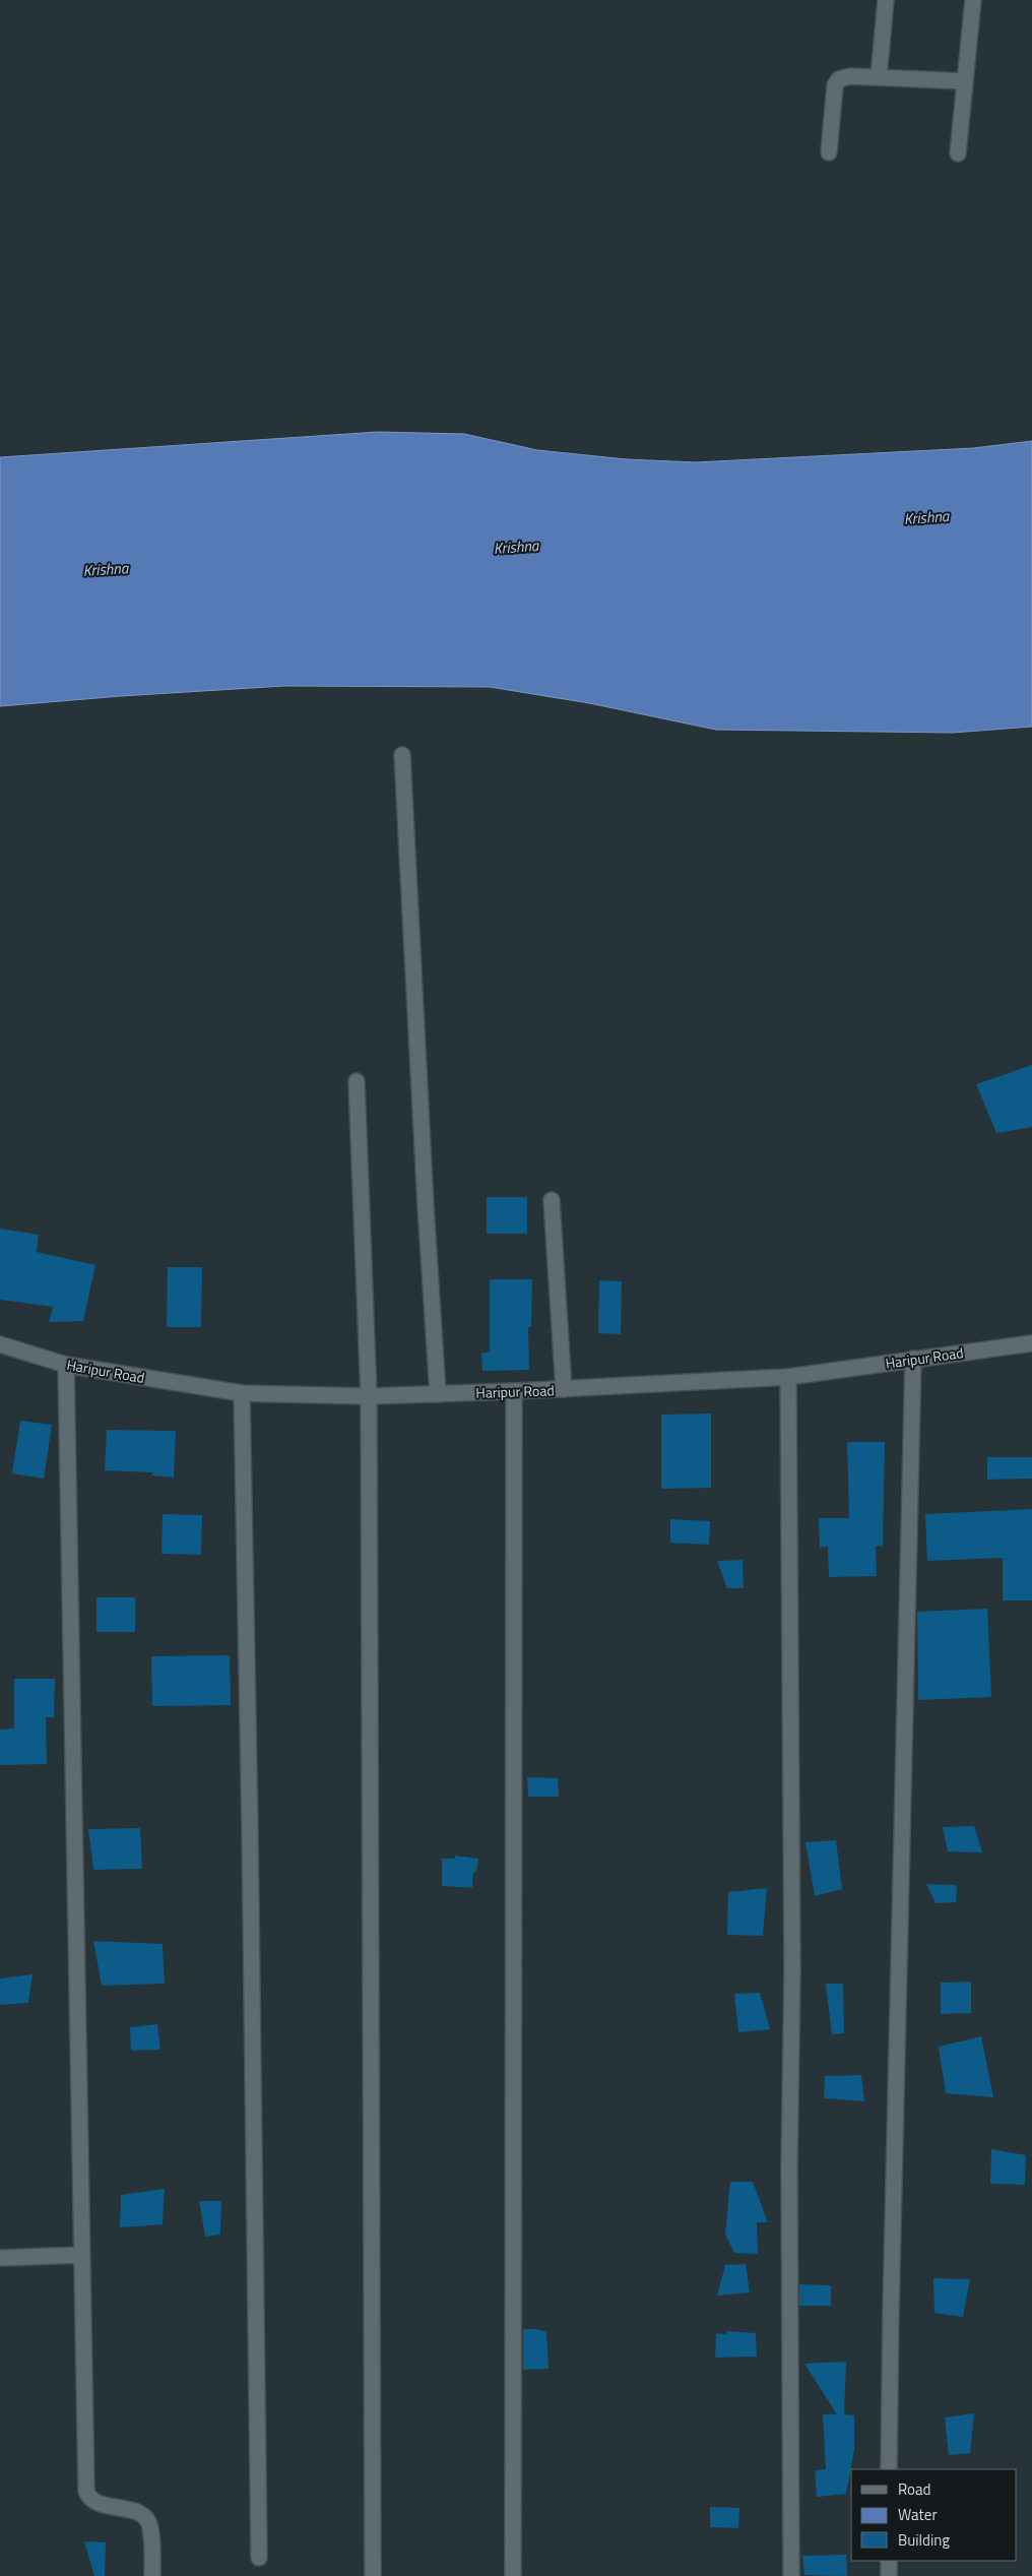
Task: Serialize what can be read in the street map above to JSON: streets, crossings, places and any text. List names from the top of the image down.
{
  "streets": {
    "street": ["Haripur Road"]
  },
  "water": ["Krishna"],
  "legend": ["Road", "Water", "Building"]
}
